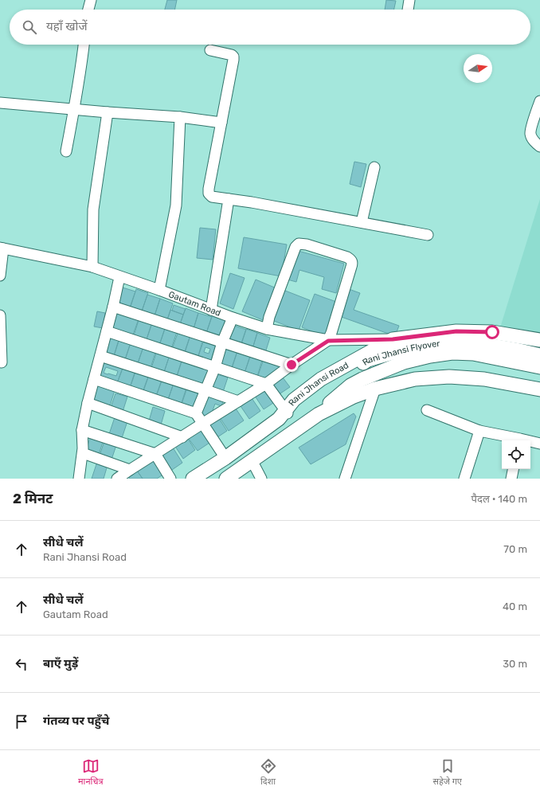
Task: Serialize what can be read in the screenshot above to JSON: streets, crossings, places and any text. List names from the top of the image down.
{
  "streets": {
    "main road": ["Rani Jhansi Flyover", "Rani Jhansi Road"],
    "street": ["Gautam Road"]
  },
  "crossings": [
    ["Gautam Road", "Rani Jhansi Road"],
    ["Rani Jhansi Flyover", "Rani Jhansi Road"]
  ],
  "north": "right",
  "page": {
    "search": "यहाँ खोजें",
    "heading": ["2 मिनट", "पैदल · 140 m"],
    "list": [
      ["सीधे चलें", "Rani Jhansi Road", "70 m"],
      ["सीधे चलें", "Gautam Road", "40 m"],
      ["बाएँ मुड़ें", "30 m"],
      "गंतव्य पर पहुँचे"
    ],
    "nav": ["मानचित्र", "दिशा", "सहेजे गए"]
  }
}
